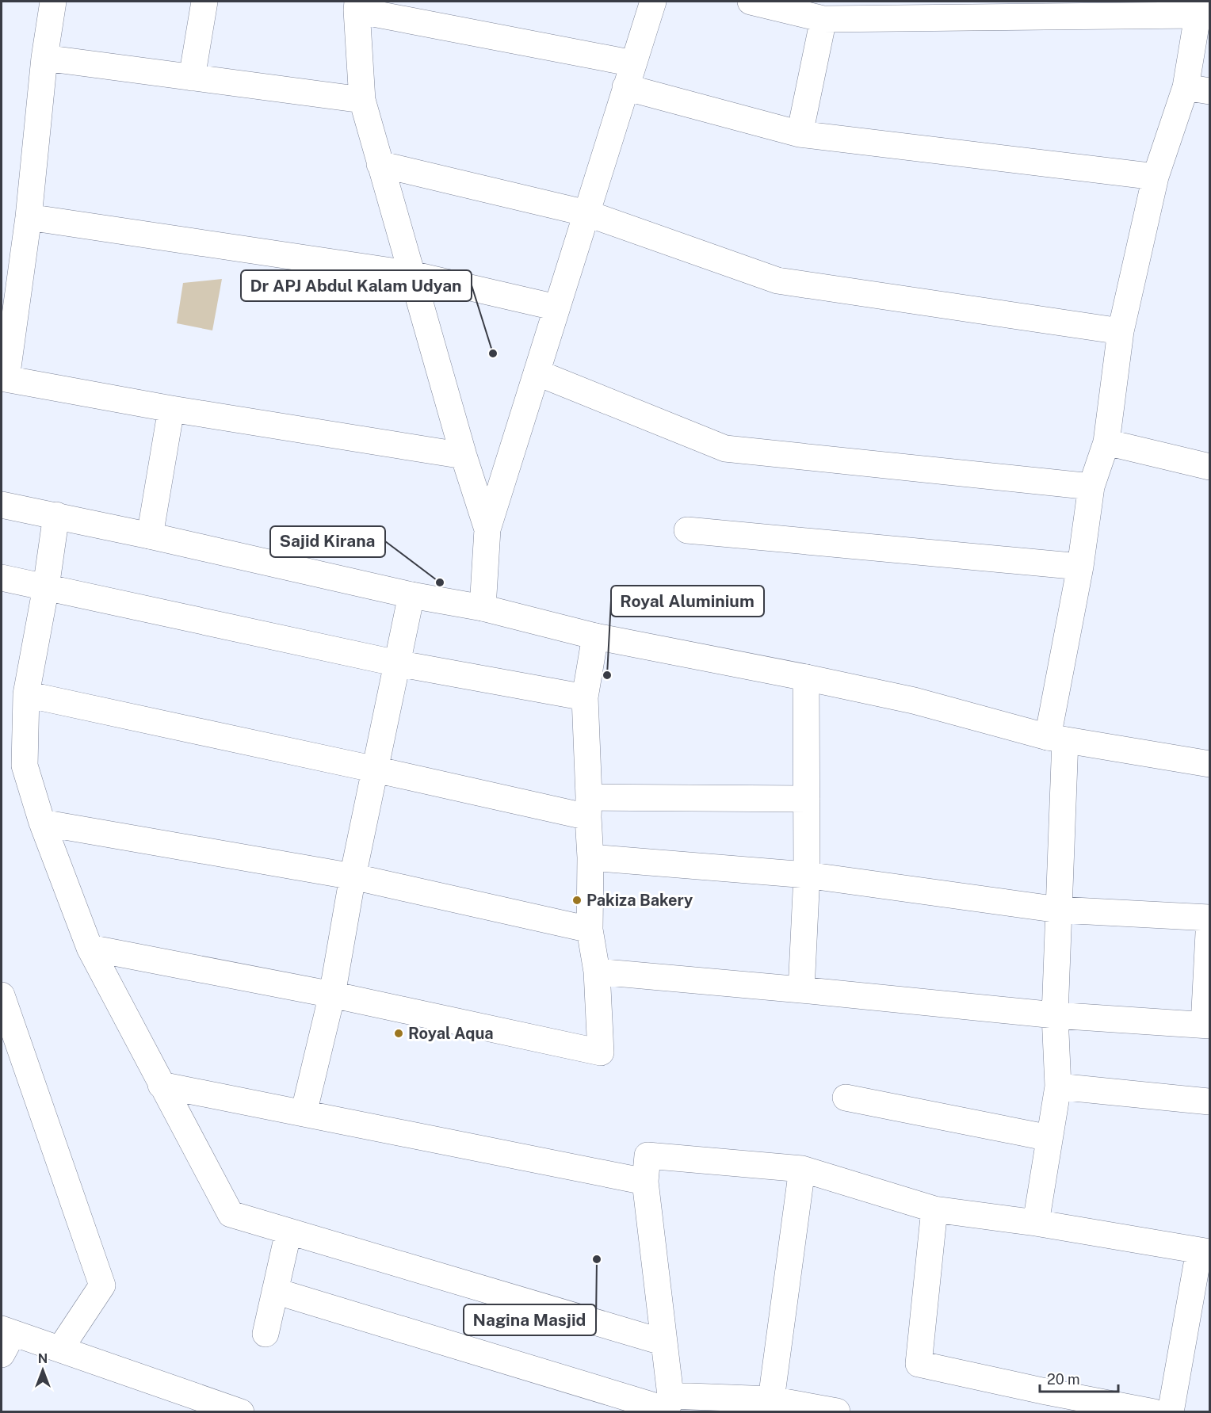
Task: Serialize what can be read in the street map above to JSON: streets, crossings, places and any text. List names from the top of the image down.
{
  "places": [
    "Dr APJ Abdul Kalam Udyan",
    "Sajid Kirana",
    "Royal Aluminium",
    "Pakiza Bakery",
    "Royal Aqua",
    "Nagina Masjid"
  ],
  "scale_bar": "20 m",
  "north": "top"
}
